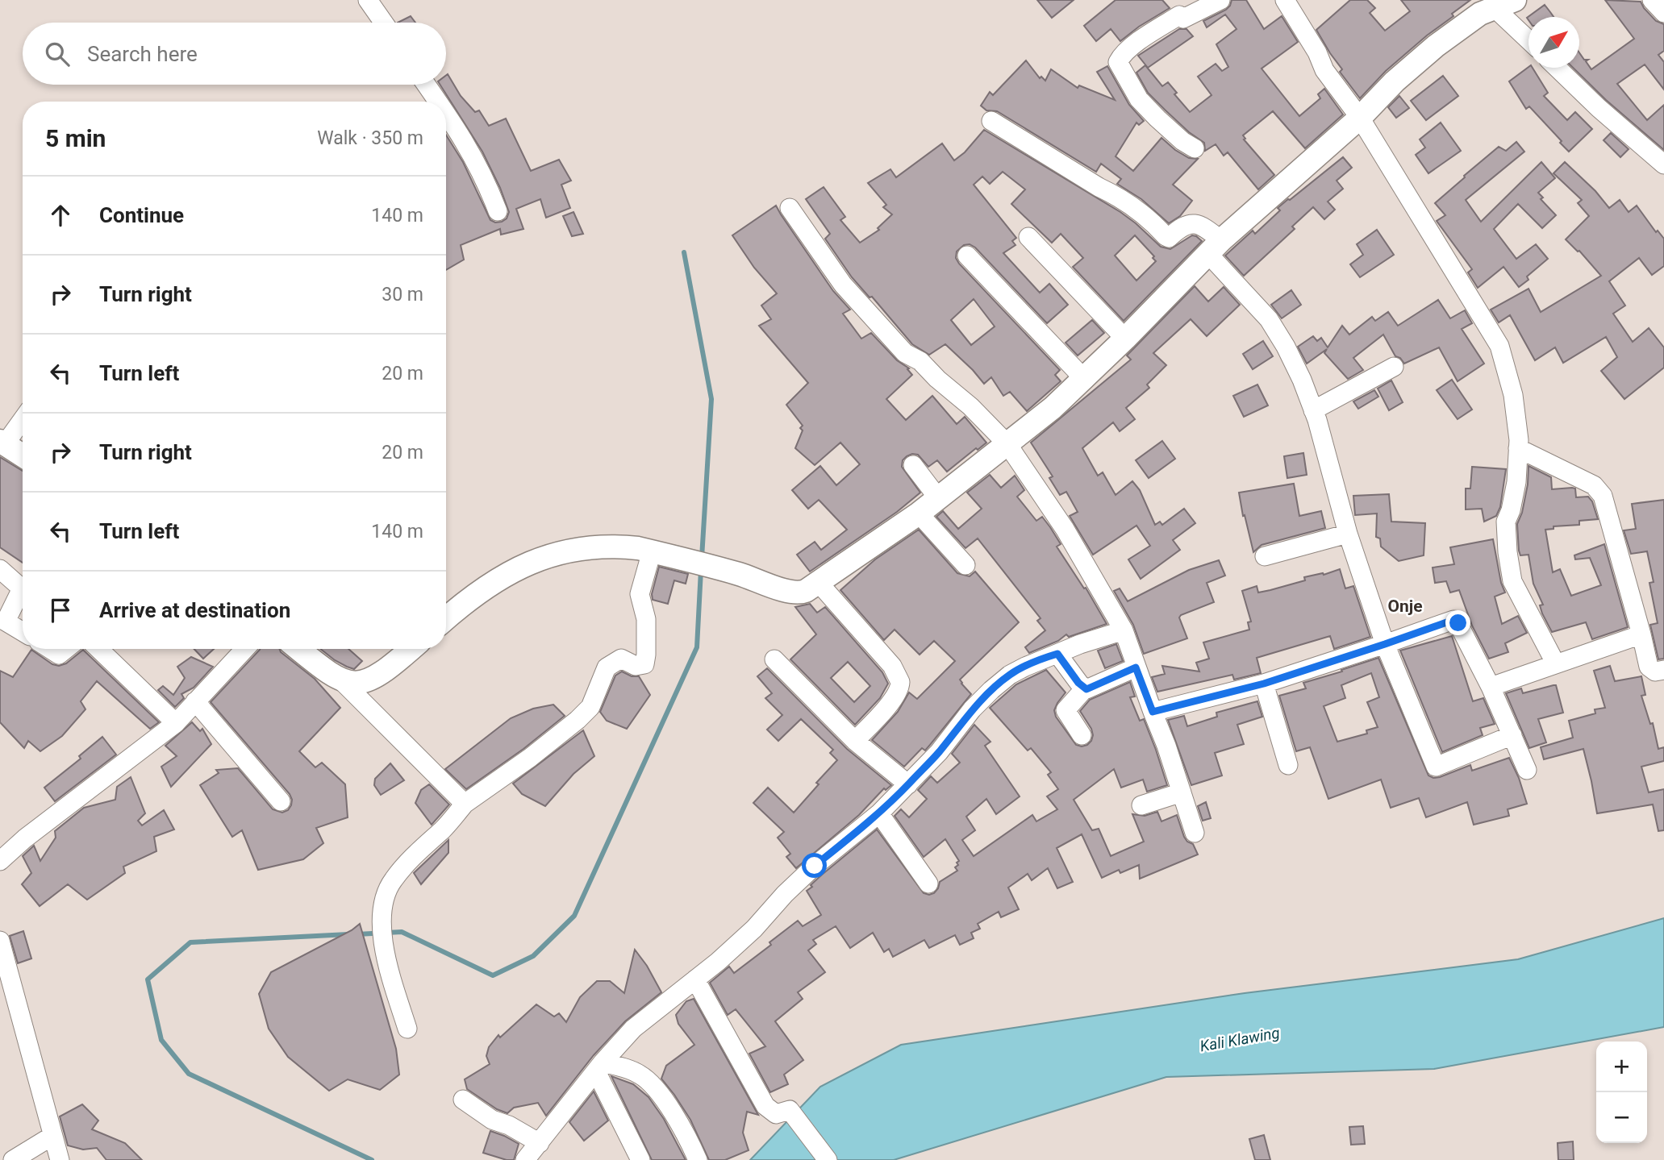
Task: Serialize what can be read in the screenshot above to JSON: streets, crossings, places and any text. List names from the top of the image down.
{
  "districts": ["Onje"],
  "water": ["Kali Klawing"],
  "north": "top right",
  "page": {
    "search": "Search here",
    "heading": ["5 min", "Walk · 350 m"],
    "list": [
      ["Continue", "140 m"],
      ["Turn right", "30 m"],
      ["Turn left", "20 m"],
      ["Turn right", "20 m"],
      ["Turn left", "140 m"],
      "Arrive at destination"
    ],
    "map_buttons": ["+", "−"]
  }
}
